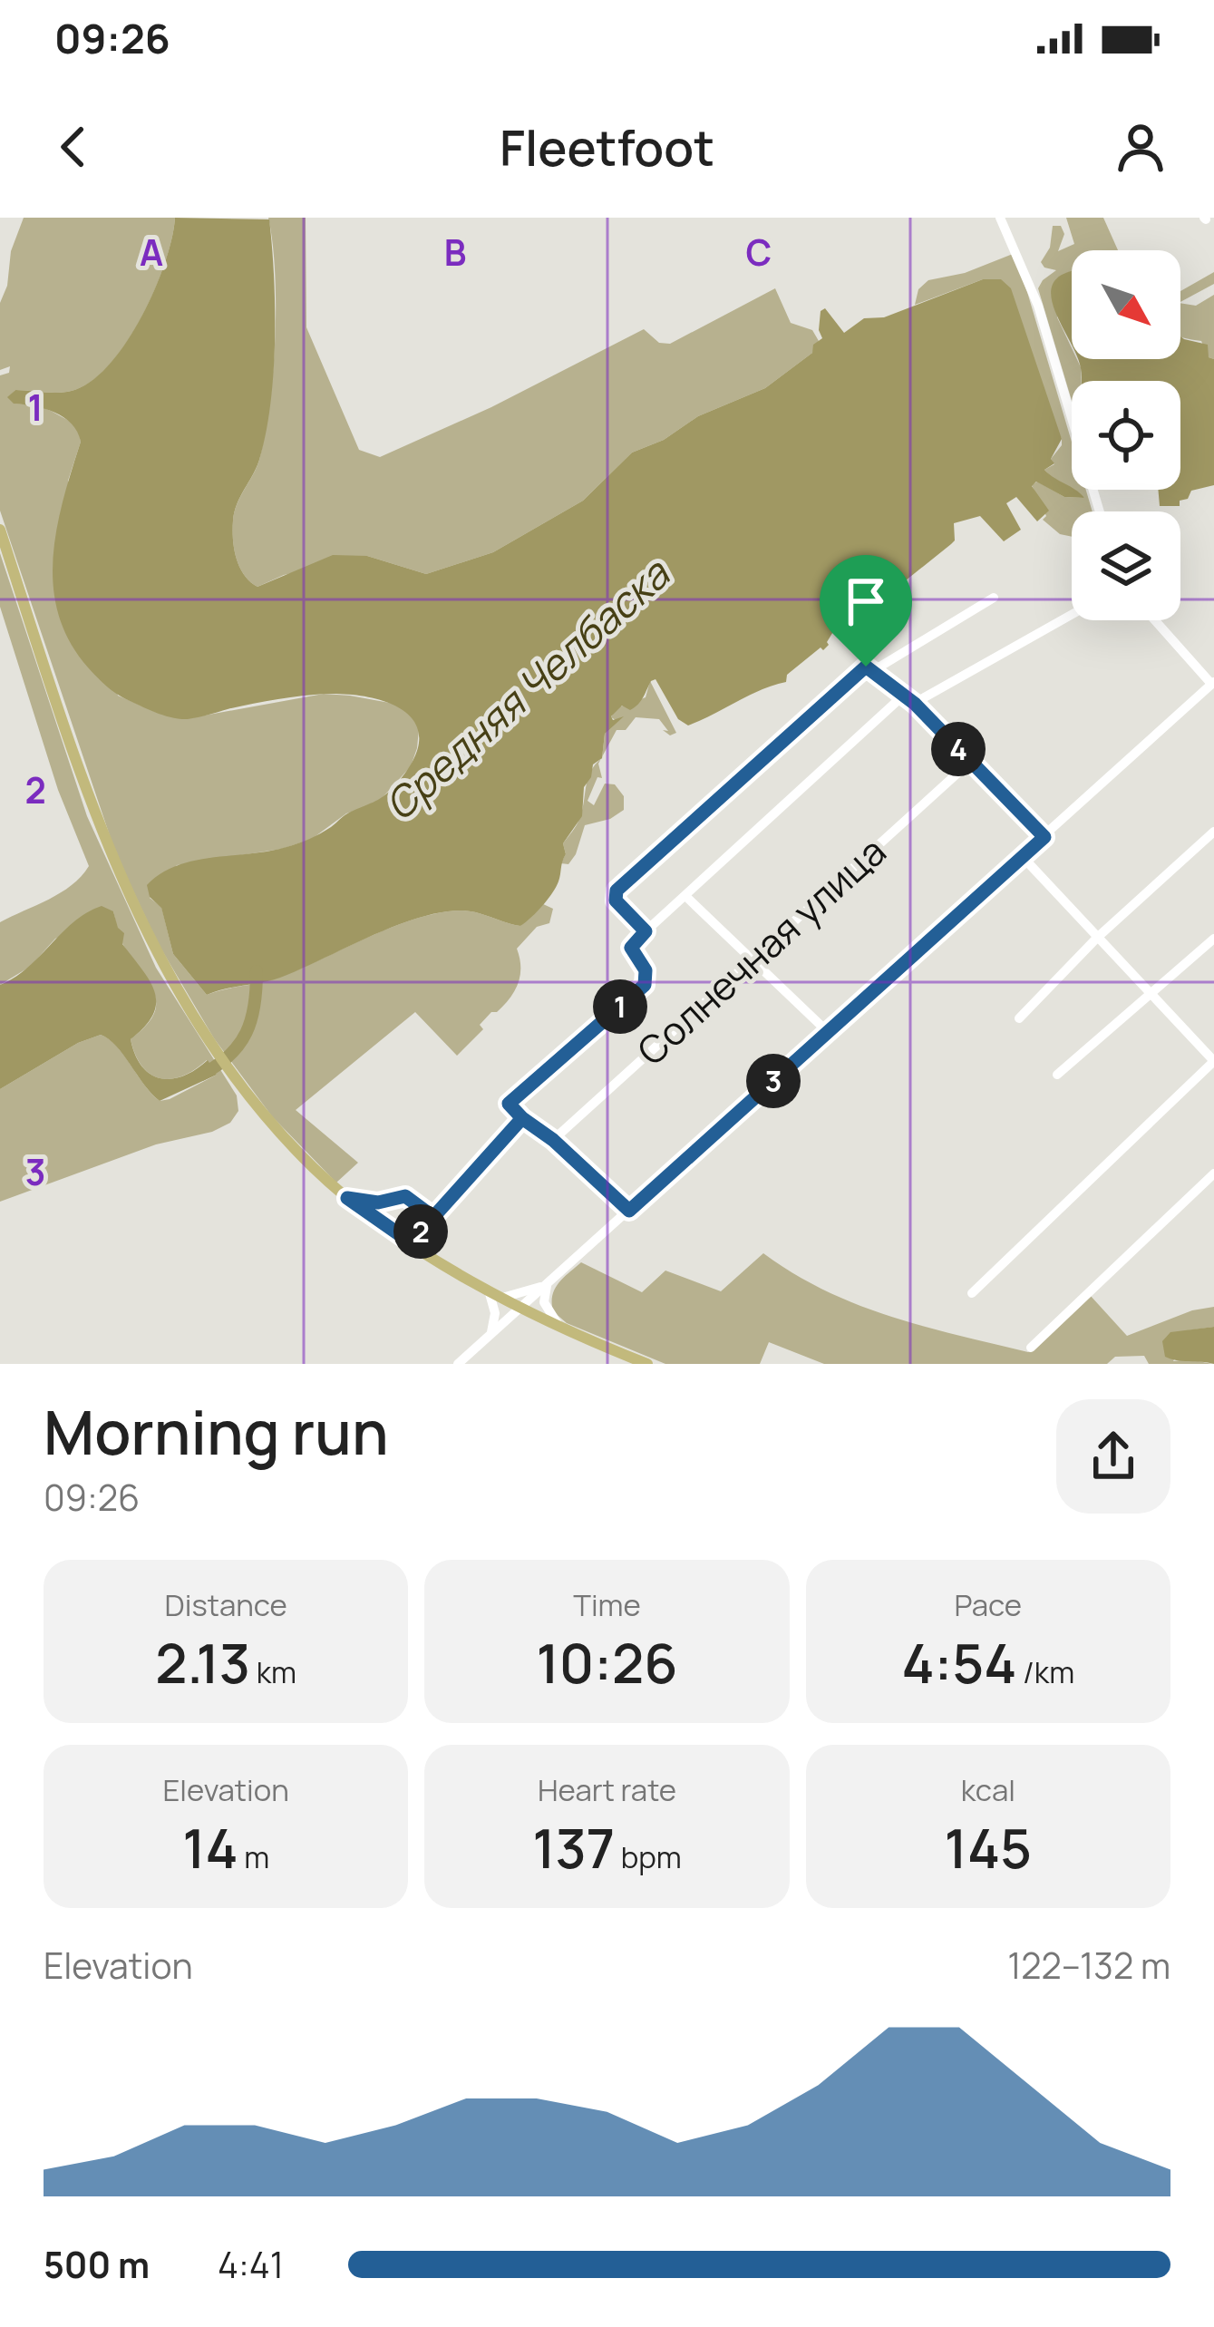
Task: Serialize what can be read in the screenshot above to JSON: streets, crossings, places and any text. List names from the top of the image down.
{
  "streets": {
    "street": ["Солнечная улица"]
  },
  "water": ["Средняя Челбаска"],
  "north": "bottom right",
  "page": {
    "status": "09:26",
    "header": "Fleetfoot",
    "pins": [
      "4",
      "1",
      "3",
      "2"
    ],
    "heading": ["Morning run", "09:26"],
    "stats": [
      ["Distance", "2.13 km"],
      ["Time", "10:26"],
      ["Pace", "4:54 /km"],
      ["Elevation", "14 m"],
      ["Heart rate", "137 bpm"],
      ["kcal", "145"]
    ],
    "chart": ["Elevation", "122–132 m"],
    "list": [
      {
        "name": "500 m",
        "note": "4:41"
      }
    ]
  },
  "grid": {
    "columns": ["A", "B", "C"],
    "rows": ["1", "2", "3"]
  }
}
